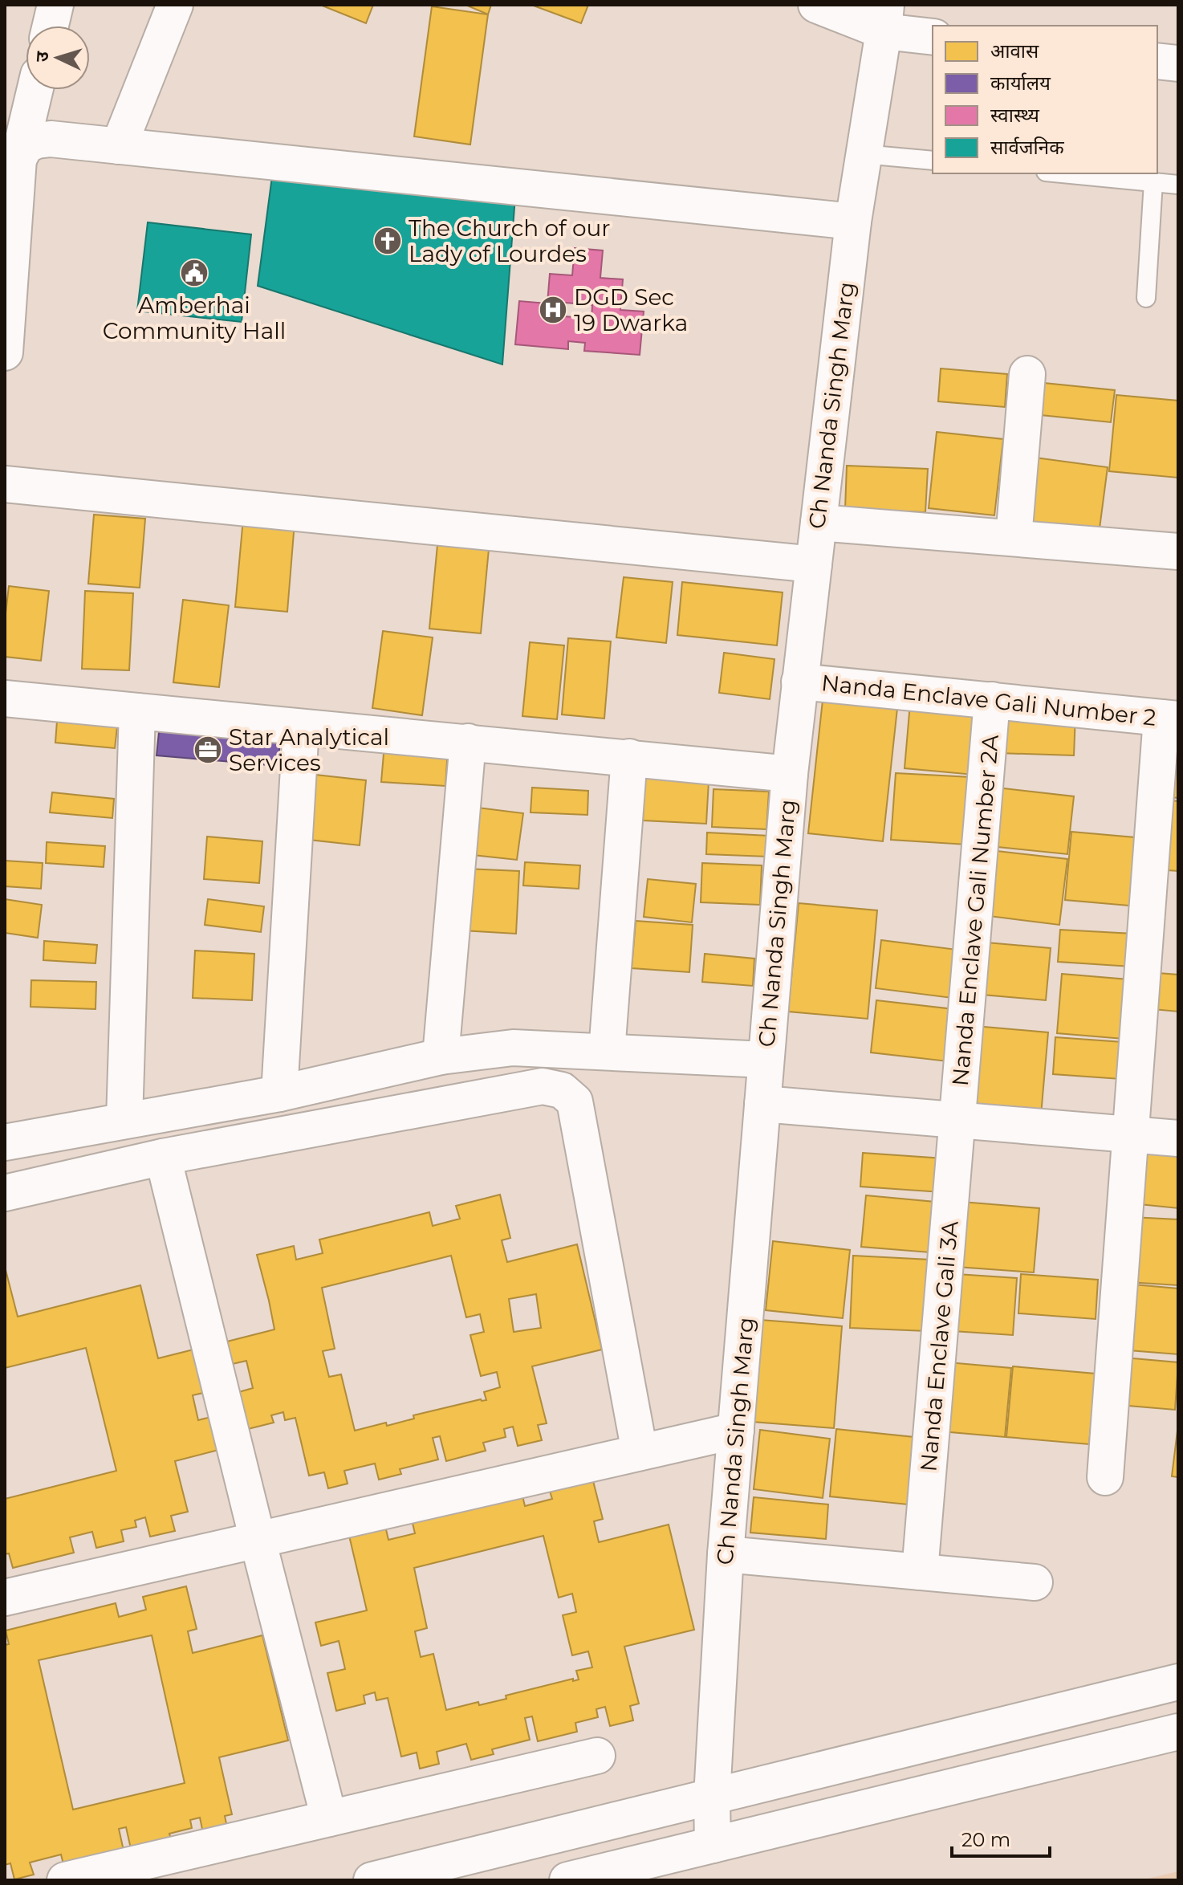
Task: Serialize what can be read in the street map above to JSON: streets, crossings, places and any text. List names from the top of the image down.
{
  "streets": {
    "street": [
      "Ch Nanda Singh Marg",
      "Nanda Enclave Gali Number 2",
      "Nanda Enclave Gali Number 2A",
      "Nanda Enclave Gali 3A"
    ]
  },
  "crossings": [
    ["Ch Nanda Singh Marg", "Nanda Enclave Gali Number 2"],
    ["Nanda Enclave Gali Number 2", "Nanda Enclave Gali Number 2A"],
    ["Nanda Enclave Gali Number 2A", "Nanda Enclave Gali 3A"]
  ],
  "places": {
    "church": ["The Church of our Lady of Lourdes"],
    "public building": ["Amberhai Community Hall"],
    "hospital": ["DGD Sec 19 Dwarka"],
    "office": ["Star Analytical Services"]
  },
  "legend": [
    "आवास",
    "कार्यालय",
    "स्वास्थ्य",
    "सार्वजनिक"
  ],
  "scale_bar": "20 m",
  "north": "left"
}
